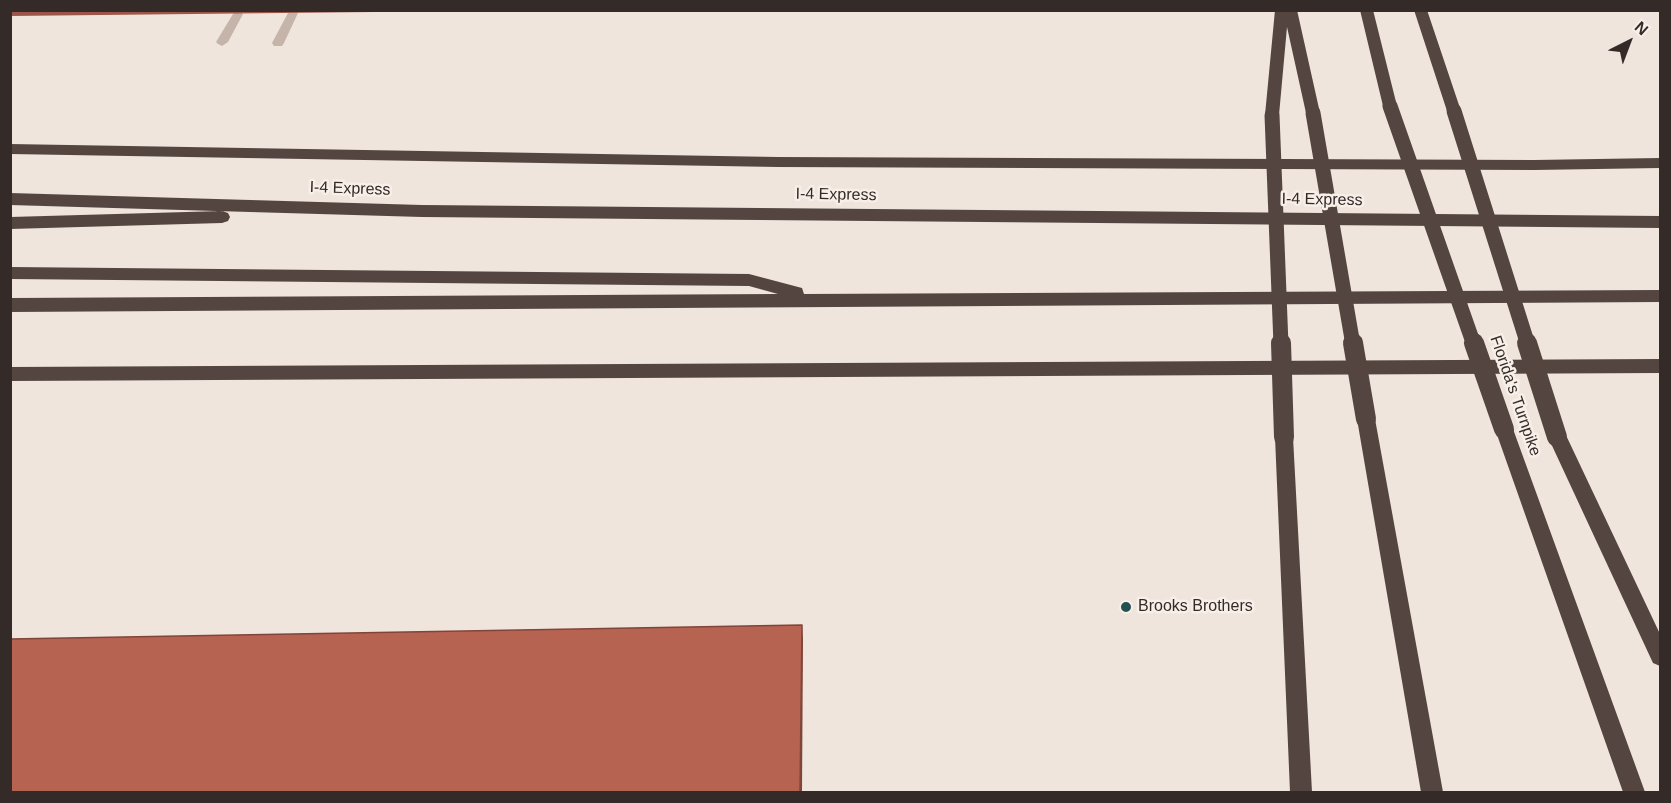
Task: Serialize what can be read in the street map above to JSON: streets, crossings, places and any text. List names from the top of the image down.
{
  "streets": {
    "highway": ["I-4 Express", "Florida's Turnpike"]
  },
  "places": ["Brooks Brothers"],
  "north": "top right"
}
